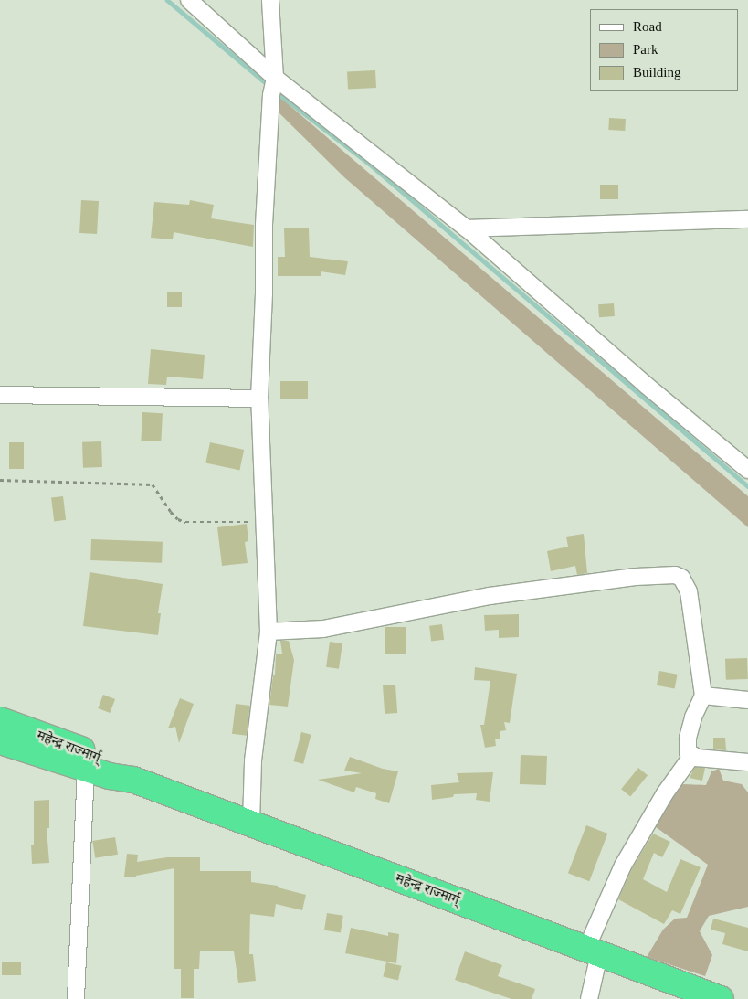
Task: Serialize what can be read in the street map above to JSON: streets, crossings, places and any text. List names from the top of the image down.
{
  "streets": {
    "highway": ["महेन्द्र राज्मार्ग्"]
  },
  "legend": ["Road", "Park", "Building"]
}
